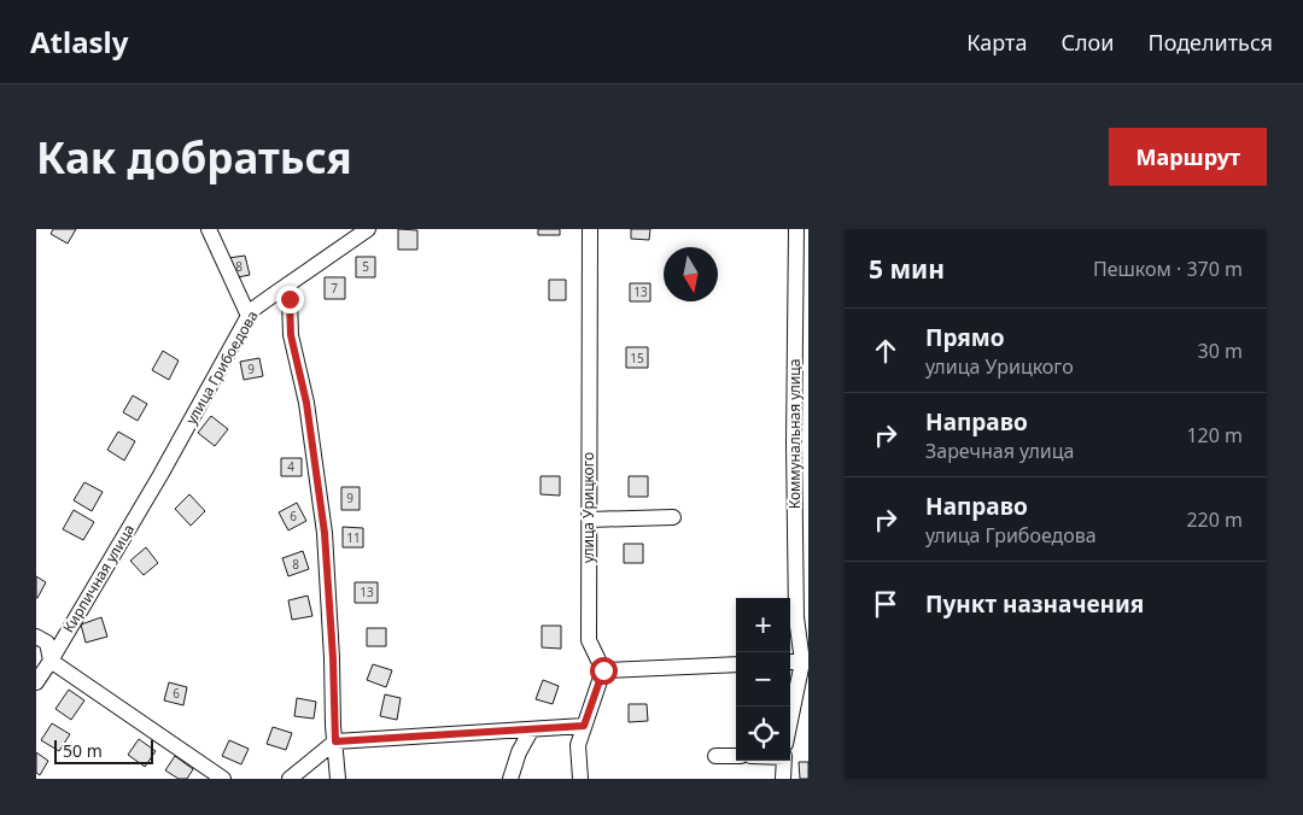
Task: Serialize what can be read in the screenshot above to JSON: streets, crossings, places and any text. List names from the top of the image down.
{
  "streets": {
    "street": [
      "улица Грибоедова",
      "Коммунальная улица",
      "улица Урицкого",
      "Кирпичная улица"
    ]
  },
  "crossings": [
    ["улица Грибоедова", "Кирпичная улица"]
  ],
  "house_numbers": [
    "8",
    "5",
    "7",
    "13",
    "15",
    "9",
    "4",
    "9",
    "6",
    "11",
    "8",
    "13",
    "6"
  ],
  "scale_bar": "50 m",
  "north": "bottom",
  "page": {
    "header": "Atlasly",
    "nav": ["Карта", "Слои", "Поделиться"],
    "buttons": "Маршрут",
    "title": "Как добраться",
    "heading": ["5 мин", "Пешком · 370 m"],
    "list": [
      ["Прямо", "улица Урицкого", "30 m"],
      ["Направо", "Заречная улица", "120 m"],
      ["Направо", "улица Грибоедова", "220 m"],
      "Пункт назначения"
    ],
    "map_buttons": ["+", "−"],
    "scale": "50 m"
  }
}
